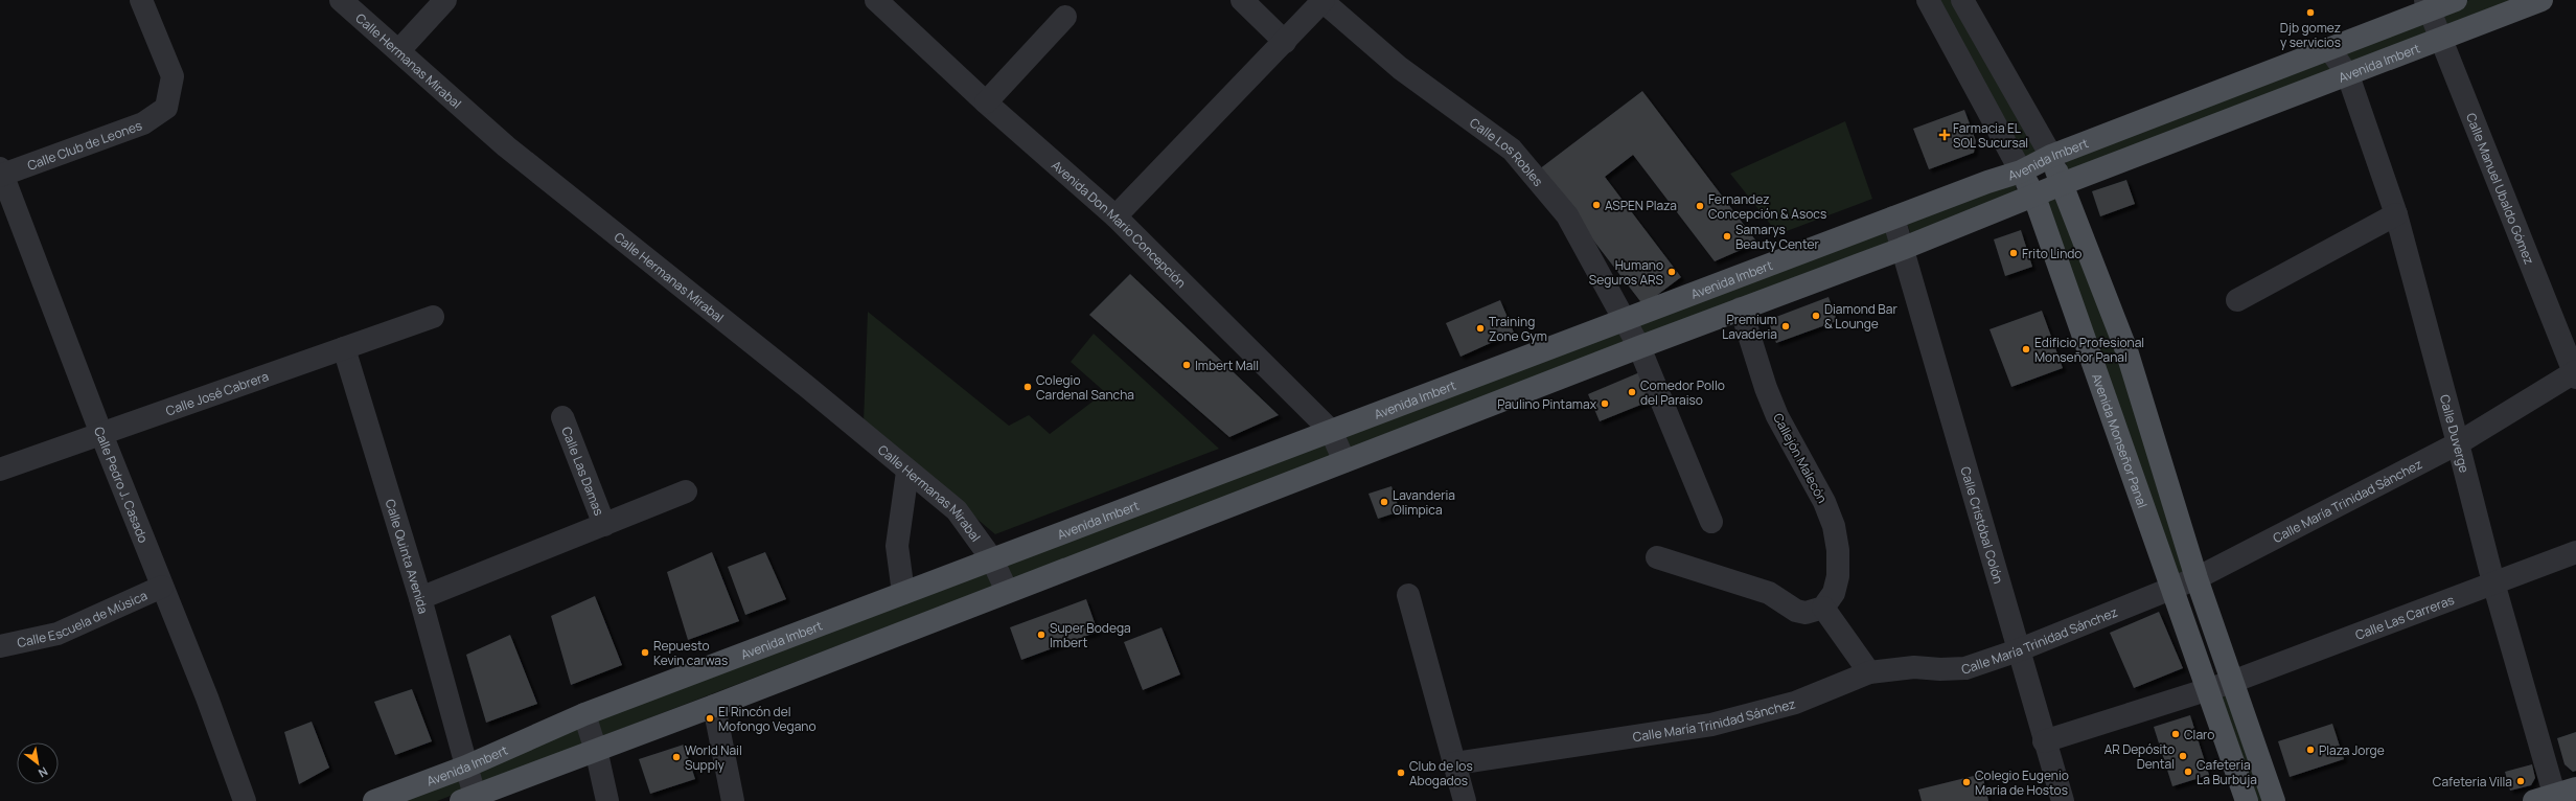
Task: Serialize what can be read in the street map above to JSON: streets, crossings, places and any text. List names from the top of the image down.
{
  "streets": {
    "main road": ["Avenida Imbert", "Avenida Monseñor Panal"],
    "street": [
      "Calle Hermanas Mirabal",
      "Calle Club de Leones",
      "Calle Los Robles",
      "Calle Manuel Ubaldo Gómez",
      "Avenida Don Mario Concepción",
      "Calle José Cabrera",
      "Calle Duverge",
      "Callejón Malecón",
      "Calle Las Damas",
      "Calle Pedro J. Casado",
      "Calle María Trinidad Sánchez",
      "Calle Cristóbal Colón",
      "Calle Quinta Avenida",
      "Calle Las Carreras",
      "Calle Escuela de Música"
    ]
  },
  "crossings": [
    ["Calle Hermanas Mirabal", "Avenida Imbert"],
    ["Avenida Imbert", "Calle Los Robles"],
    ["Avenida Imbert", "Calle Manuel Ubaldo Gómez"],
    ["Avenida Imbert", "Avenida Don Mario Concepción"],
    ["Avenida Imbert", "Calle Duverge"],
    ["Avenida Imbert", "Avenida Monseñor Panal"],
    ["Avenida Imbert", "Callejón Malecón"],
    ["Avenida Imbert", "Calle Cristóbal Colón"],
    ["Avenida Imbert", "Calle Quinta Avenida"],
    ["Calle Club de Leones", "Calle Pedro J. Casado"],
    ["Calle Manuel Ubaldo Gómez", "Calle María Trinidad Sánchez"],
    ["Calle José Cabrera", "Calle Pedro J. Casado"],
    ["Calle José Cabrera", "Calle Quinta Avenida"],
    ["Calle Duverge", "Calle María Trinidad Sánchez"],
    ["Calle Duverge", "Calle Las Carreras"],
    ["Avenida Monseñor Panal", "Calle María Trinidad Sánchez"],
    ["Avenida Monseñor Panal", "Calle Las Carreras"],
    ["Calle Pedro J. Casado", "Calle Escuela de Música"],
    ["Calle María Trinidad Sánchez", "Calle Cristóbal Colón"],
    ["Calle Cristóbal Colón", "Calle Las Carreras"]
  ],
  "places": {
    "other": [
      "Djb gomez y servicios",
      "ASPEN Plaza",
      "Fernandez Concepción & Asocs",
      "Samarys Beauty Center",
      "Frito Lindo",
      "Humano Seguros ARS",
      "Diamond Bar & Lounge",
      "Premium Lavaderia",
      "Training Zone Gym",
      "Edificio Profesional Monseñor Panal",
      "Imbert Mall",
      "Colegio Cardenal Sancha",
      "Comedor Pollo del Paraiso",
      "Paulino Pintamax",
      "Lavanderia Olimpica",
      "Super Bodega Imbert",
      "Repuesto Kevin carwas",
      "El Rincón del Mofongo Vegano",
      "Claro",
      "Plaza Jorge",
      "AR Depósito Dental",
      "World Nail Supply",
      "Cafeteria La Burbuja",
      "Club de los Abogados",
      "Cafeteria Villa",
      "Colegio Eugenio Maria de Hostos"
    ],
    "health": ["Farmacia EL SOL Sucursal"]
  },
  "north": "bottom right"
}
